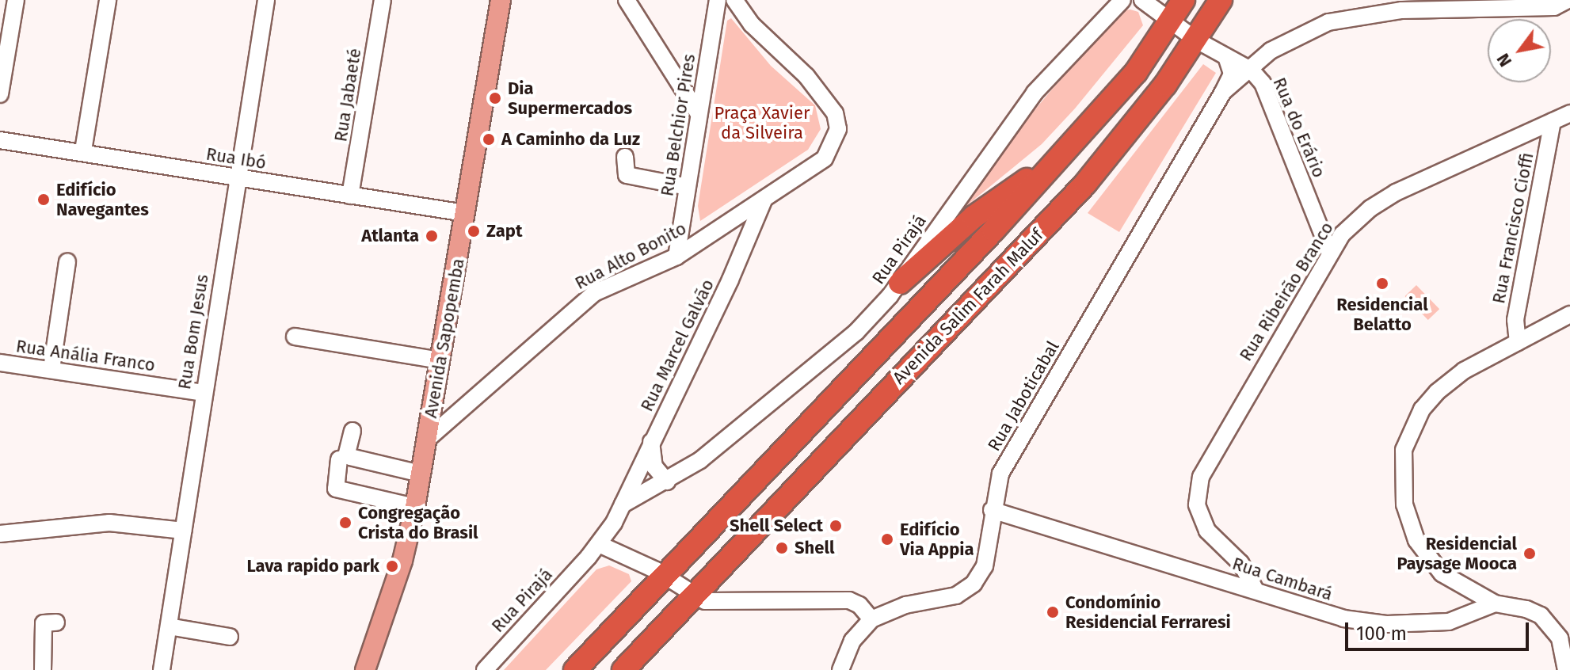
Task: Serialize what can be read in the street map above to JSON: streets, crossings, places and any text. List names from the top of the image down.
{
  "streets": {
    "highway": ["Avenida Salim Farah Maluf"],
    "main road": ["Avenida Sapopemba"],
    "street": [
      "Rua Jabaeté",
      "Rua Belchior Pires",
      "Rua do Erário",
      "Rua Ibó",
      "Rua Francisco Cioffi",
      "Rua Pirajá",
      "Rua Alto Bonito",
      "Rua Ribeirão Branco",
      "Rua Bom Jesus",
      "Rua Marcel Galvão",
      "Rua Anália Franco",
      "Rua Jaboticabal",
      "Rua Cambará"
    ]
  },
  "crossings": [
    ["Rua Jabaeté", "Rua Ibó"],
    ["Rua Belchior Pires", "Rua Alto Bonito"],
    ["Rua do Erário", "Rua Ribeirão Branco"],
    ["Rua do Erário", "Avenida Salim Farah Maluf"],
    ["Rua do Erário", "Rua Jaboticabal"],
    ["Rua Ibó", "Rua Bom Jesus"],
    ["Rua Ibó", "Avenida Sapopemba"],
    ["Rua Francisco Cioffi", "Rua Ribeirão Branco"],
    ["Rua Pirajá", "Rua Marcel Galvão"],
    ["Rua Alto Bonito", "Avenida Sapopemba"],
    ["Rua Alto Bonito", "Rua Marcel Galvão"],
    ["Rua Ribeirão Branco", "Rua Cambará"],
    ["Rua Bom Jesus", "Rua Anália Franco"],
    ["Rua Jaboticabal", "Rua Cambará"]
  ],
  "parks": ["Praça Xavier da Silveira"],
  "places": [
    "Dia Supermercados",
    "A Caminho da Luz",
    "Edifício Navegantes",
    "Zapt",
    "Atlanta",
    "Residencial Belatto",
    "Congregação Crista do Brasil",
    "Shell Select",
    "Edifício Via Appia",
    "Shell",
    "Residencial Paysage Mooca",
    "Lava rapido park",
    "Condomínio Residencial Ferraresi"
  ],
  "scale_bar": "100 m",
  "north": "bottom left"
}
